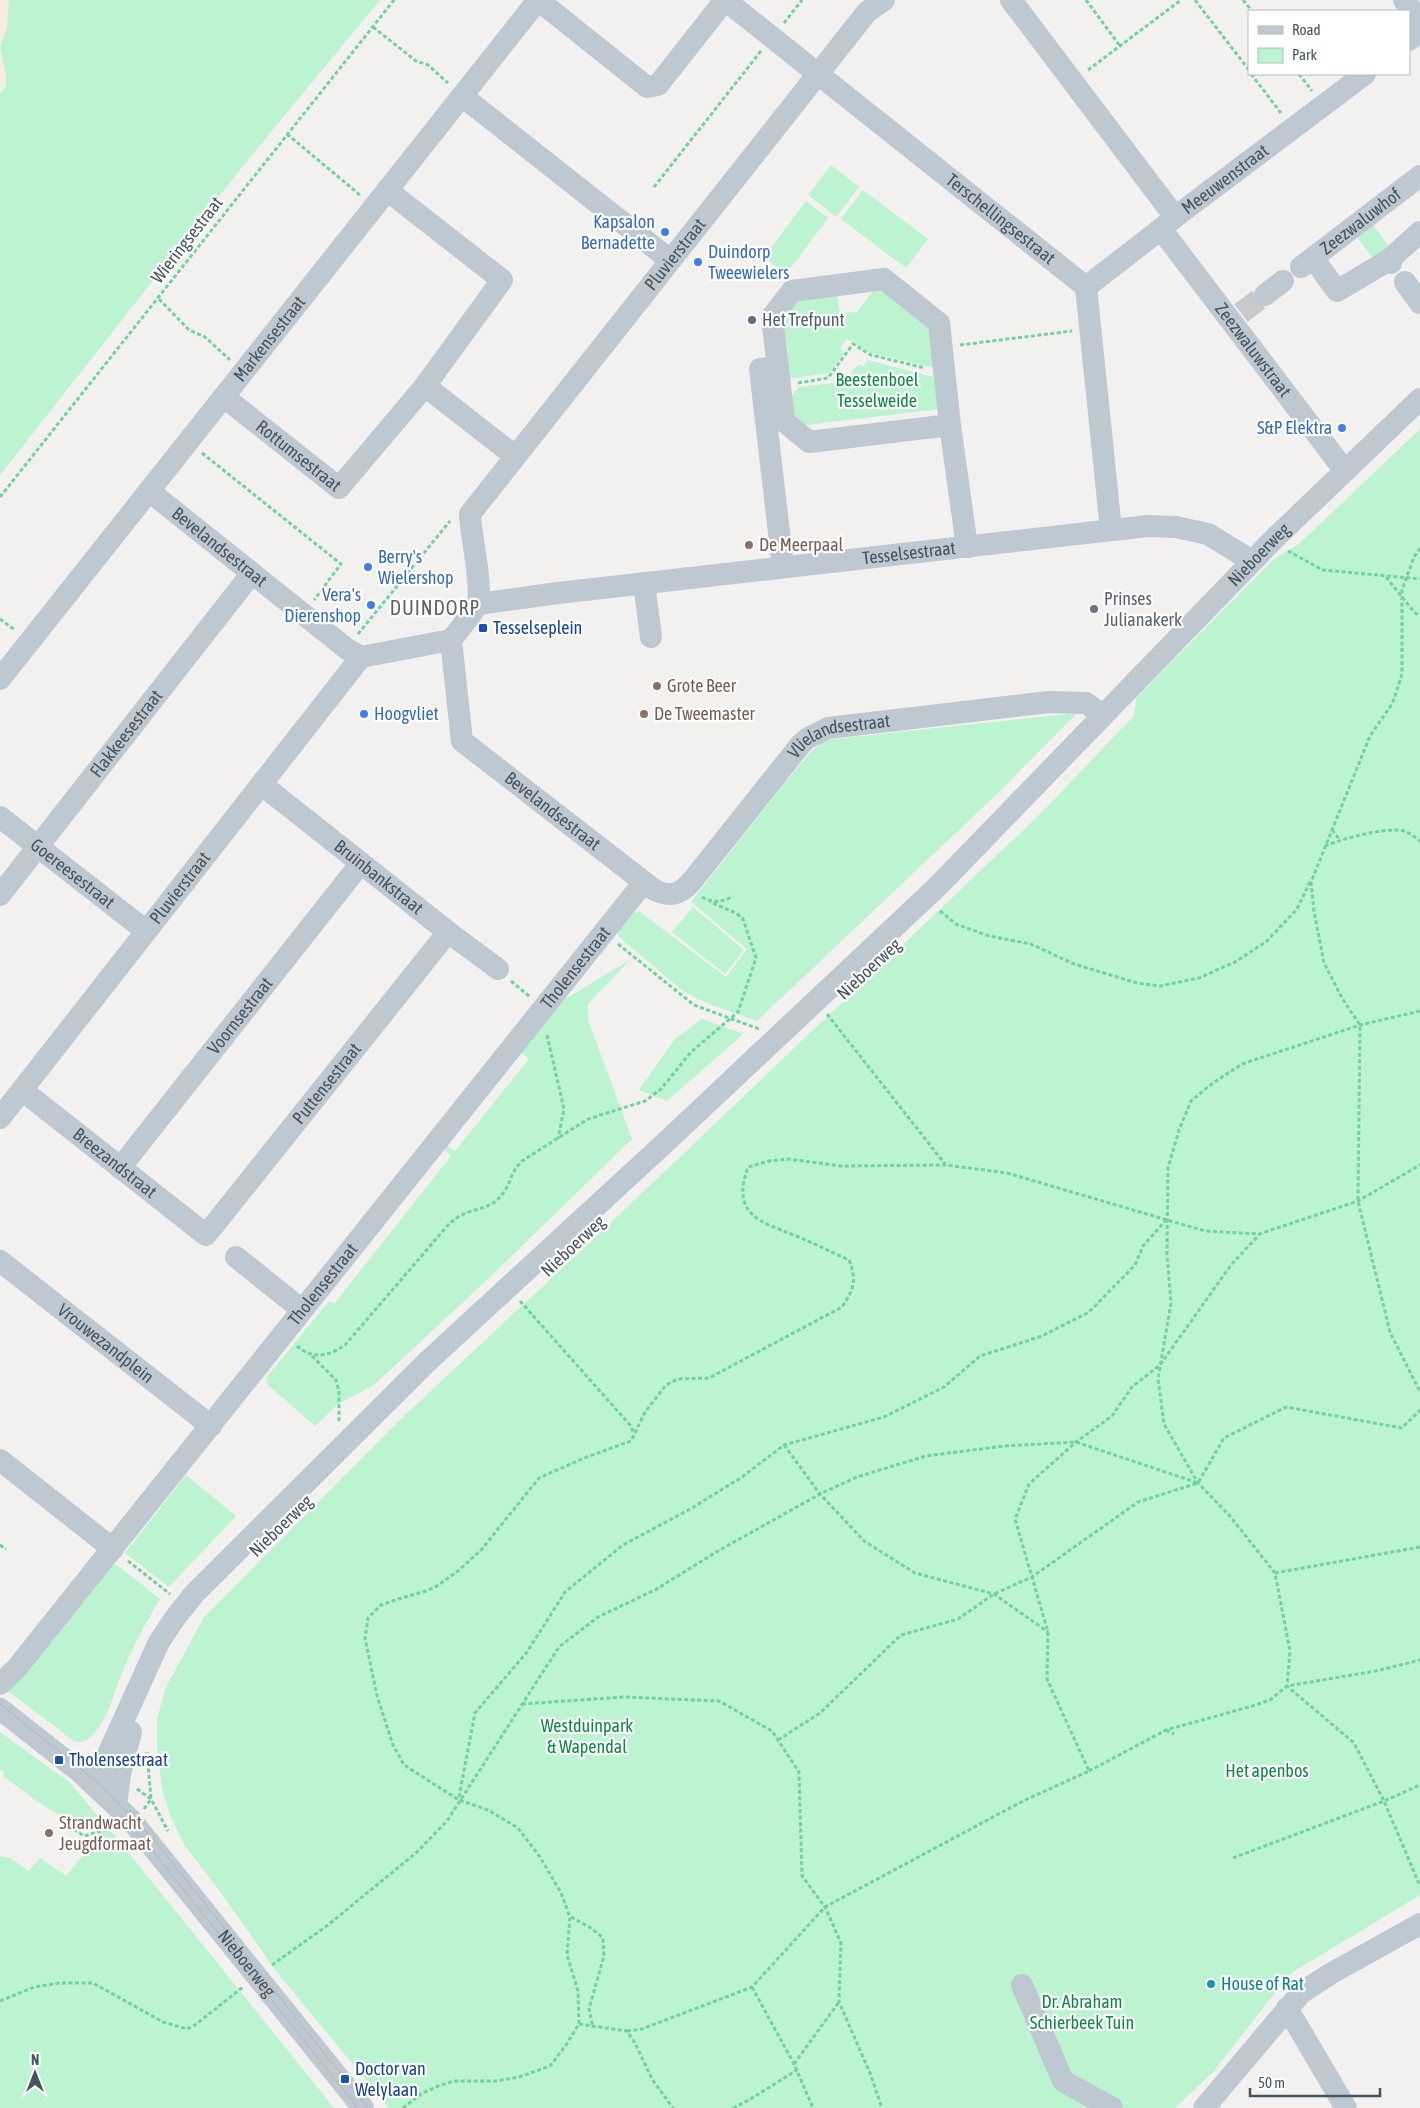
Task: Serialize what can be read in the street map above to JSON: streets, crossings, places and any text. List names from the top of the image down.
{
  "streets": {
    "street": [
      "Meeuwenstraat",
      "Terschellingsestraat",
      "Zeezwaluwhof",
      "Pluvierstraat",
      "Markensestraat",
      "Zeezwaluwstraat",
      "Rottumsestraat",
      "Bevelandsestraat",
      "Tesselsestraat",
      "Nieboerweg",
      "Flakkeesestraat",
      "Vlielandsestraat",
      "Goereesestraat",
      "Bruinbankstraat",
      "Tholensestraat",
      "Voornsestraat",
      "Puttensestraat",
      "Breezandstraat",
      "Vrouwezandplein"
    ],
    "path": ["Wieringsestraat"]
  },
  "crossings": [
    ["Meeuwenstraat", "Terschellingsestraat"],
    ["Meeuwenstraat", "Zeezwaluwstraat"],
    ["Terschellingsestraat", "Pluvierstraat"],
    ["Pluvierstraat", "Bevelandsestraat"],
    ["Pluvierstraat", "Goereesestraat"],
    ["Pluvierstraat", "Bruinbankstraat"],
    ["Pluvierstraat", "Breezandstraat"],
    ["Markensestraat", "Rottumsestraat"],
    ["Markensestraat", "Bevelandsestraat"],
    ["Zeezwaluwstraat", "Nieboerweg"],
    ["Bevelandsestraat", "Flakkeesestraat"],
    ["Bevelandsestraat", "Tholensestraat"],
    ["Tesselsestraat", "Nieboerweg"],
    ["Nieboerweg", "Vlielandsestraat"],
    ["Flakkeesestraat", "Goereesestraat"],
    ["Bruinbankstraat", "Voornsestraat"],
    ["Bruinbankstraat", "Puttensestraat"],
    ["Tholensestraat", "Vrouwezandplein"],
    ["Voornsestraat", "Breezandstraat"],
    ["Puttensestraat", "Breezandstraat"]
  ],
  "districts": ["DUINDORP"],
  "parks": [
    "Beestenboel Tesselweide",
    "Westduinpark & Wapendal",
    "Het apenbos",
    "Dr. Abraham Schierbeek Tuin"
  ],
  "places": {
    "other": [
      "Kapsalon Bernadette",
      "Duindorp Tweewielers",
      "Het Trefpunt",
      "S&P Elektra",
      "De Meerpaal",
      "Berry's Wielershop",
      "Vera's Dierenshop",
      "Prinses Julianakerk",
      "Grote Beer",
      "Hoogvliet",
      "De Tweemaster",
      "Strandwacht Jeugdformaat",
      "House of Rat"
    ],
    "transit": ["Tesselseplein", "Tholensestraat", "Doctor van Welylaan"]
  },
  "legend": ["Road", "Park"],
  "scale_bar": "50 m",
  "north": "top"
}
